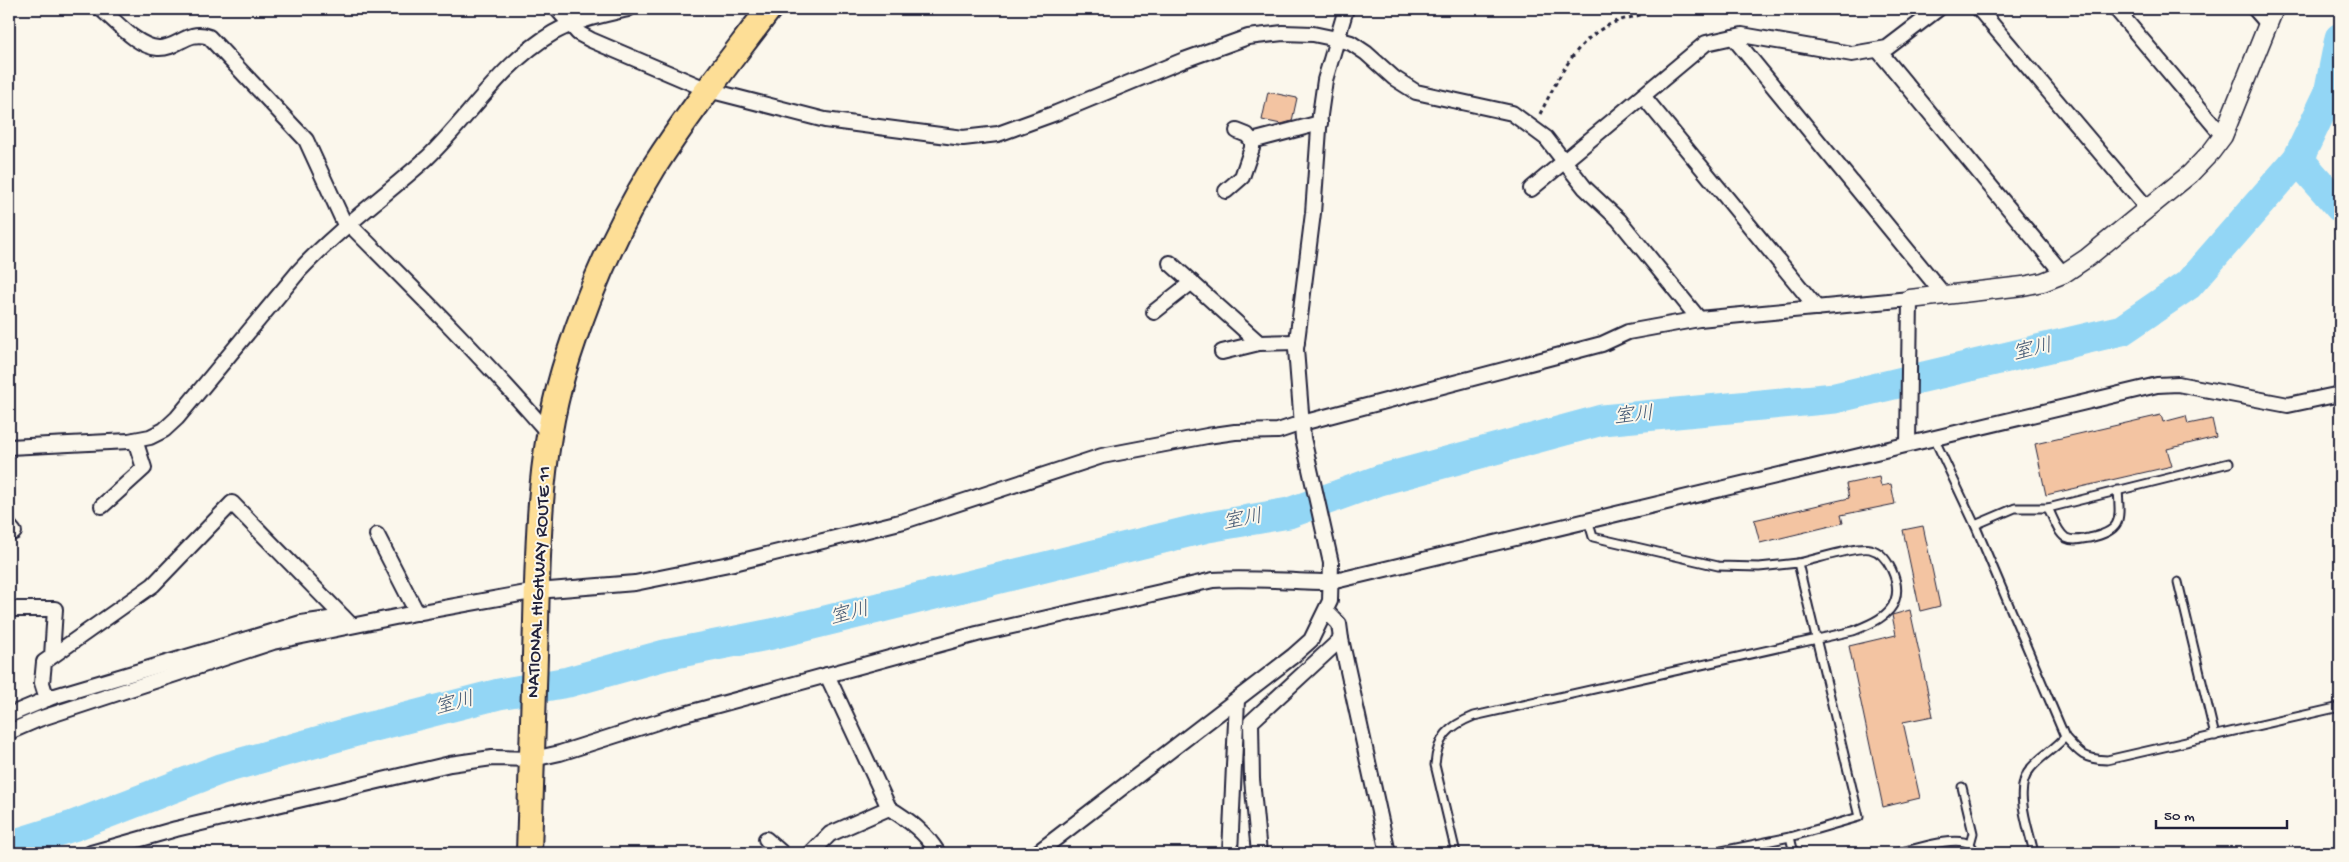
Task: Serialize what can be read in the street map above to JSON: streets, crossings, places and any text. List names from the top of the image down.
{
  "streets": {
    "highway": ["NATIONAL HIGHWAY ROUTE 11"]
  },
  "water": ["室川"],
  "scale_bar": "50 m"
}
